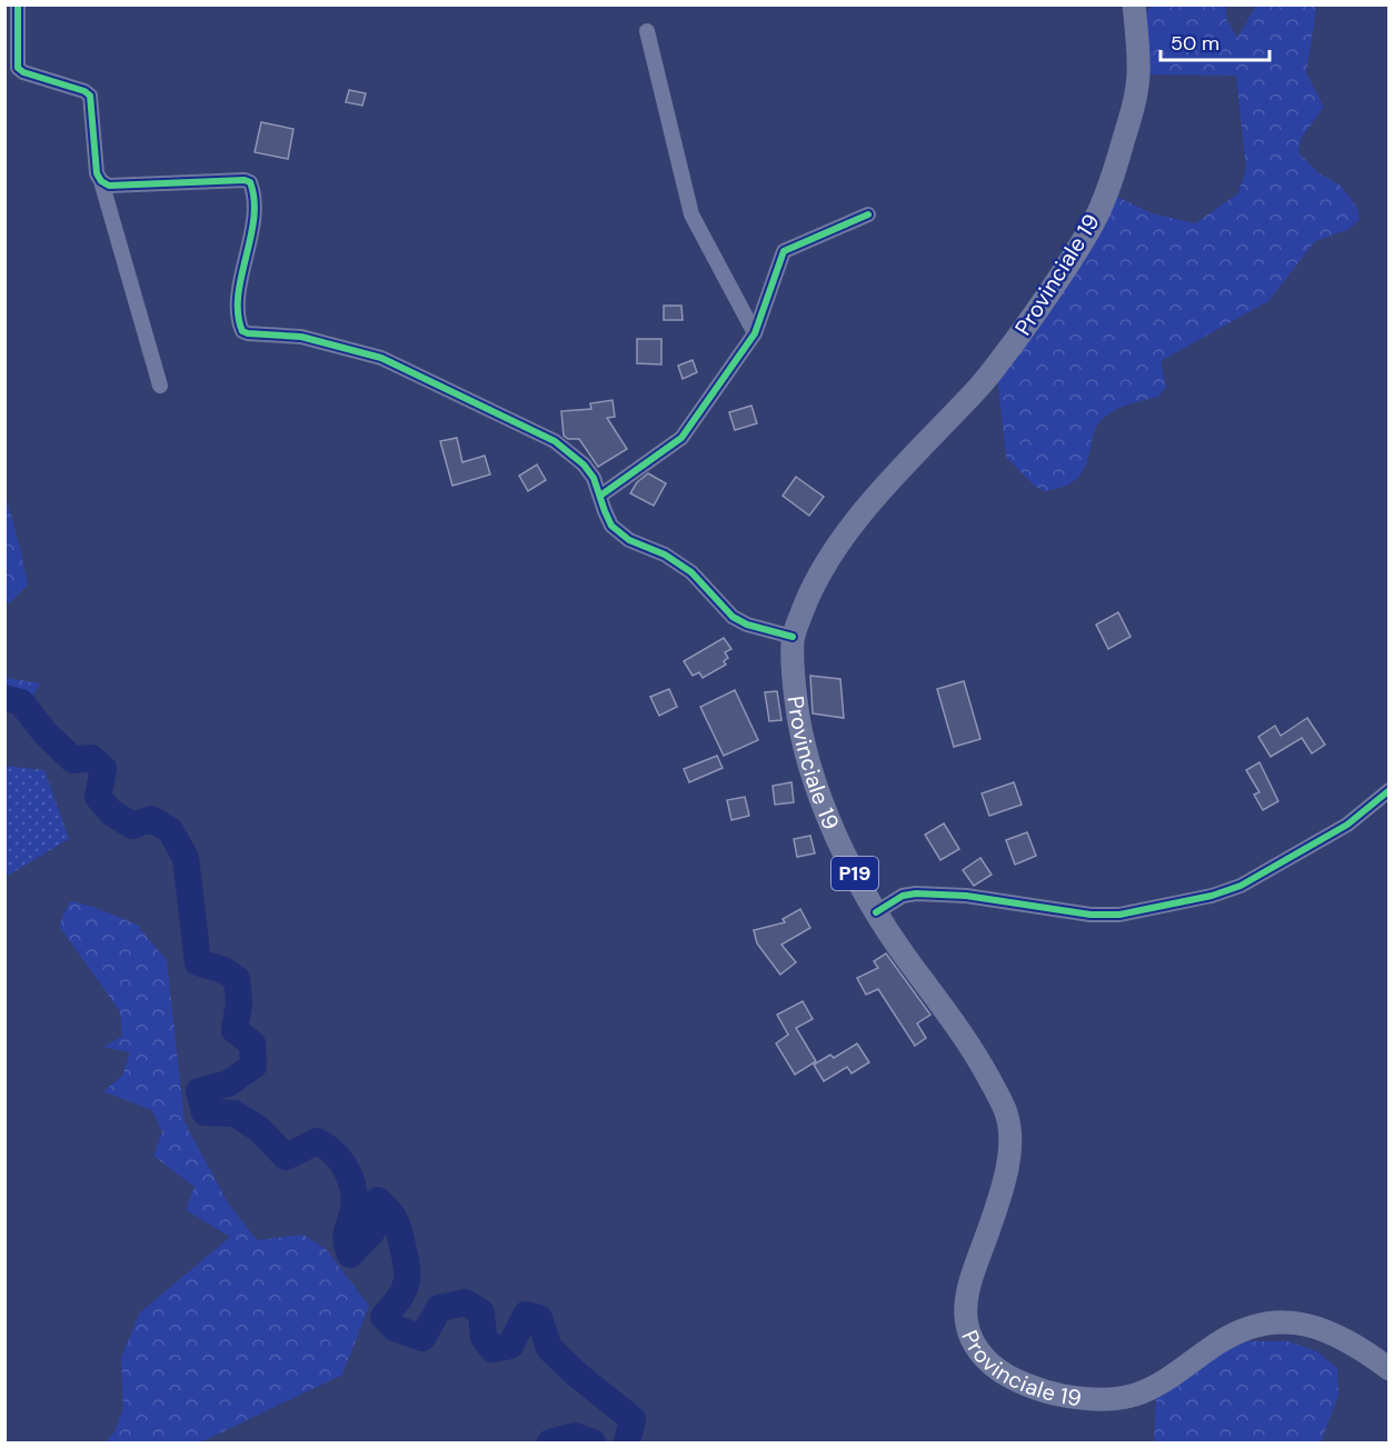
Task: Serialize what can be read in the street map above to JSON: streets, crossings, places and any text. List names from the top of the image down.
{
  "streets": {
    "main road": ["Provinciale 19", "P19"]
  },
  "scale_bar": "50 m"
}
